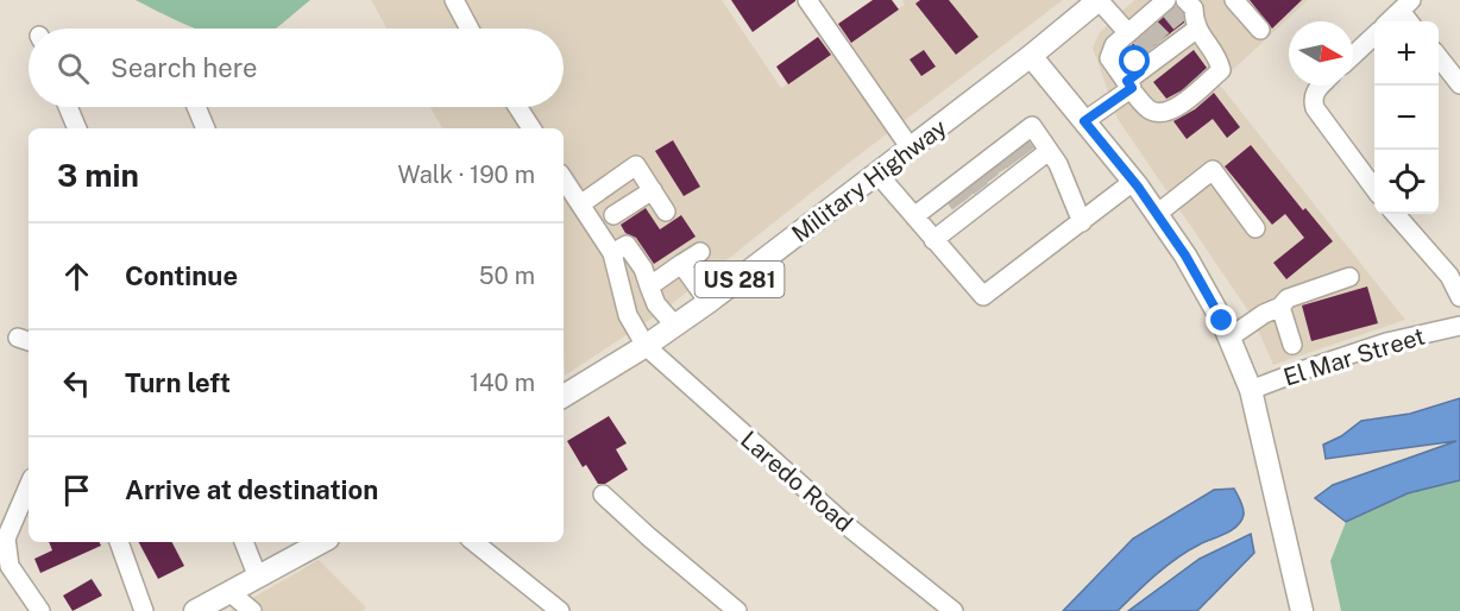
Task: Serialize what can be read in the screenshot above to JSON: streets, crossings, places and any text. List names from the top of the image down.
{
  "streets": {
    "main road": ["Military Highway", "US 281"],
    "street": ["El Mar Street", "Laredo Road"]
  },
  "crossings": [
    ["Military Highway", "Laredo Road"]
  ],
  "north": "right",
  "page": {
    "map_buttons": ["+", "−"],
    "search": "Search here",
    "heading": ["3 min", "Walk · 190 m"],
    "list": [
      ["Continue", "50 m"],
      ["Turn left", "140 m"],
      "Arrive at destination"
    ]
  }
}
